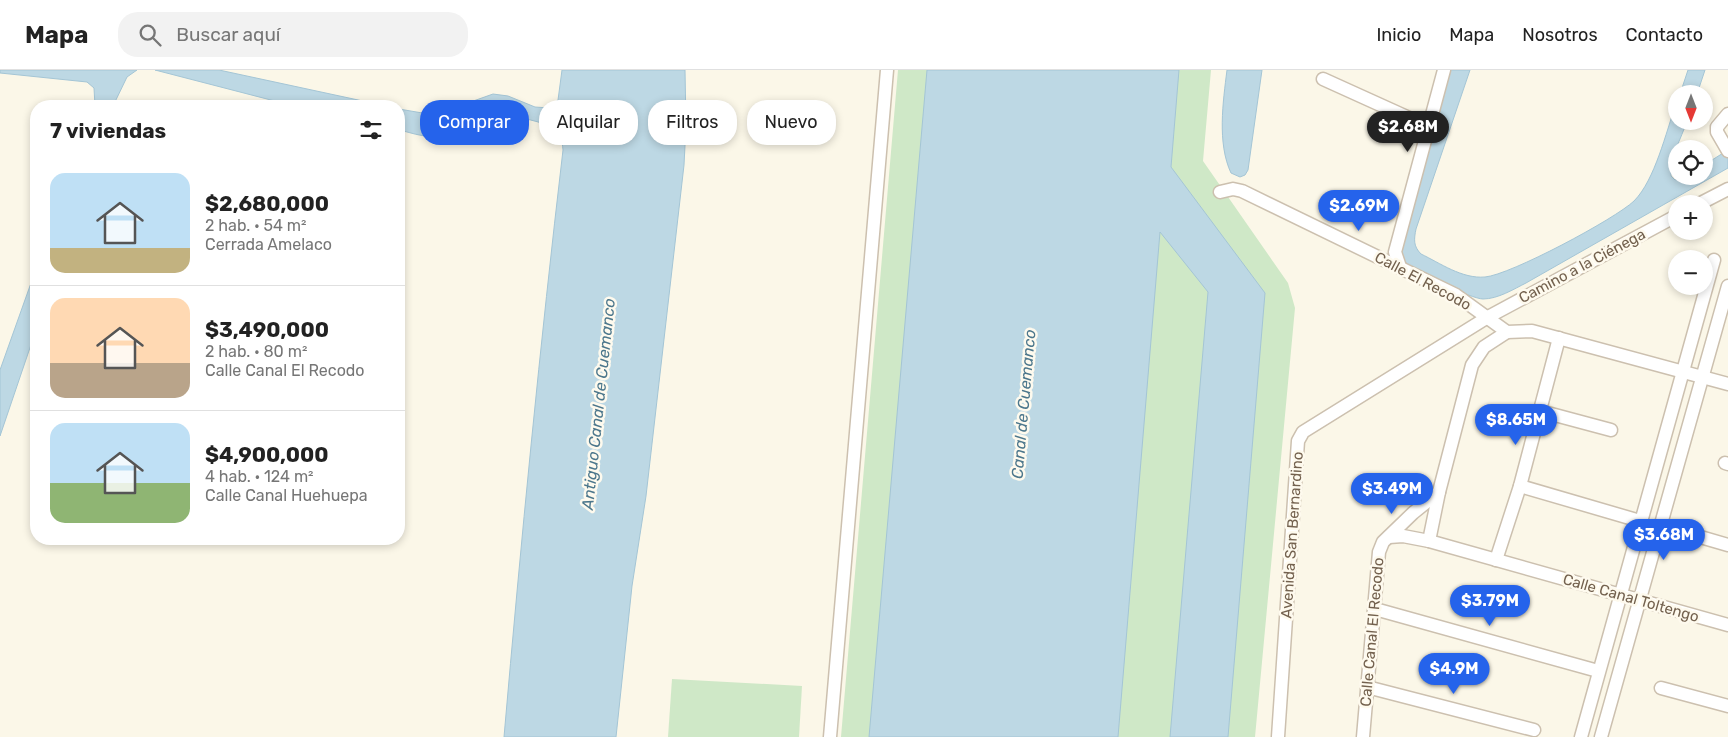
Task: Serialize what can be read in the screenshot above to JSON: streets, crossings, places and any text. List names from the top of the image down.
{
  "streets": {
    "street": [
      "Camino a la Ciénega",
      "Calle El Recodo",
      "Avenida San Bernardino",
      "Calle Canal Toltengo",
      "Calle Canal El Recodo"
    ]
  },
  "crossings": [
    ["Camino a la Ciénega", "Calle El Recodo"],
    ["Camino a la Ciénega", "Avenida San Bernardino"],
    ["Calle El Recodo", "Avenida San Bernardino"],
    ["Calle Canal Toltengo", "Calle Canal El Recodo"]
  ],
  "water": ["Antiguo Canal de Cuemanco", "Canal de Cuemanco"],
  "north": "bottom",
  "page": {
    "header": "Mapa",
    "search": "Buscar aquí",
    "nav": [
      "Inicio",
      "Mapa",
      "Nosotros",
      "Contacto"
    ],
    "map_buttons": ["+", "−"],
    "chip": [
      "Comprar",
      "Alquilar",
      "Filtros",
      "Nuevo"
    ],
    "heading": "7 viviendas",
    "price": [
      "$2.68M",
      "$2.69M",
      "$8.65M",
      "$3.49M",
      "$3.68M",
      "$3.79M",
      "$4.9M"
    ],
    "list": [
      {
        "name": "$2,680,000",
        "note": "2 hab. · 54 m² · Cerrada Amelaco"
      },
      {
        "name": "$3,490,000",
        "note": "2 hab. · 80 m² · Calle Canal El Recodo"
      },
      {
        "name": "$4,900,000",
        "note": "4 hab. · 124 m² · Calle Canal Huehuepa"
      }
    ]
  }
}
